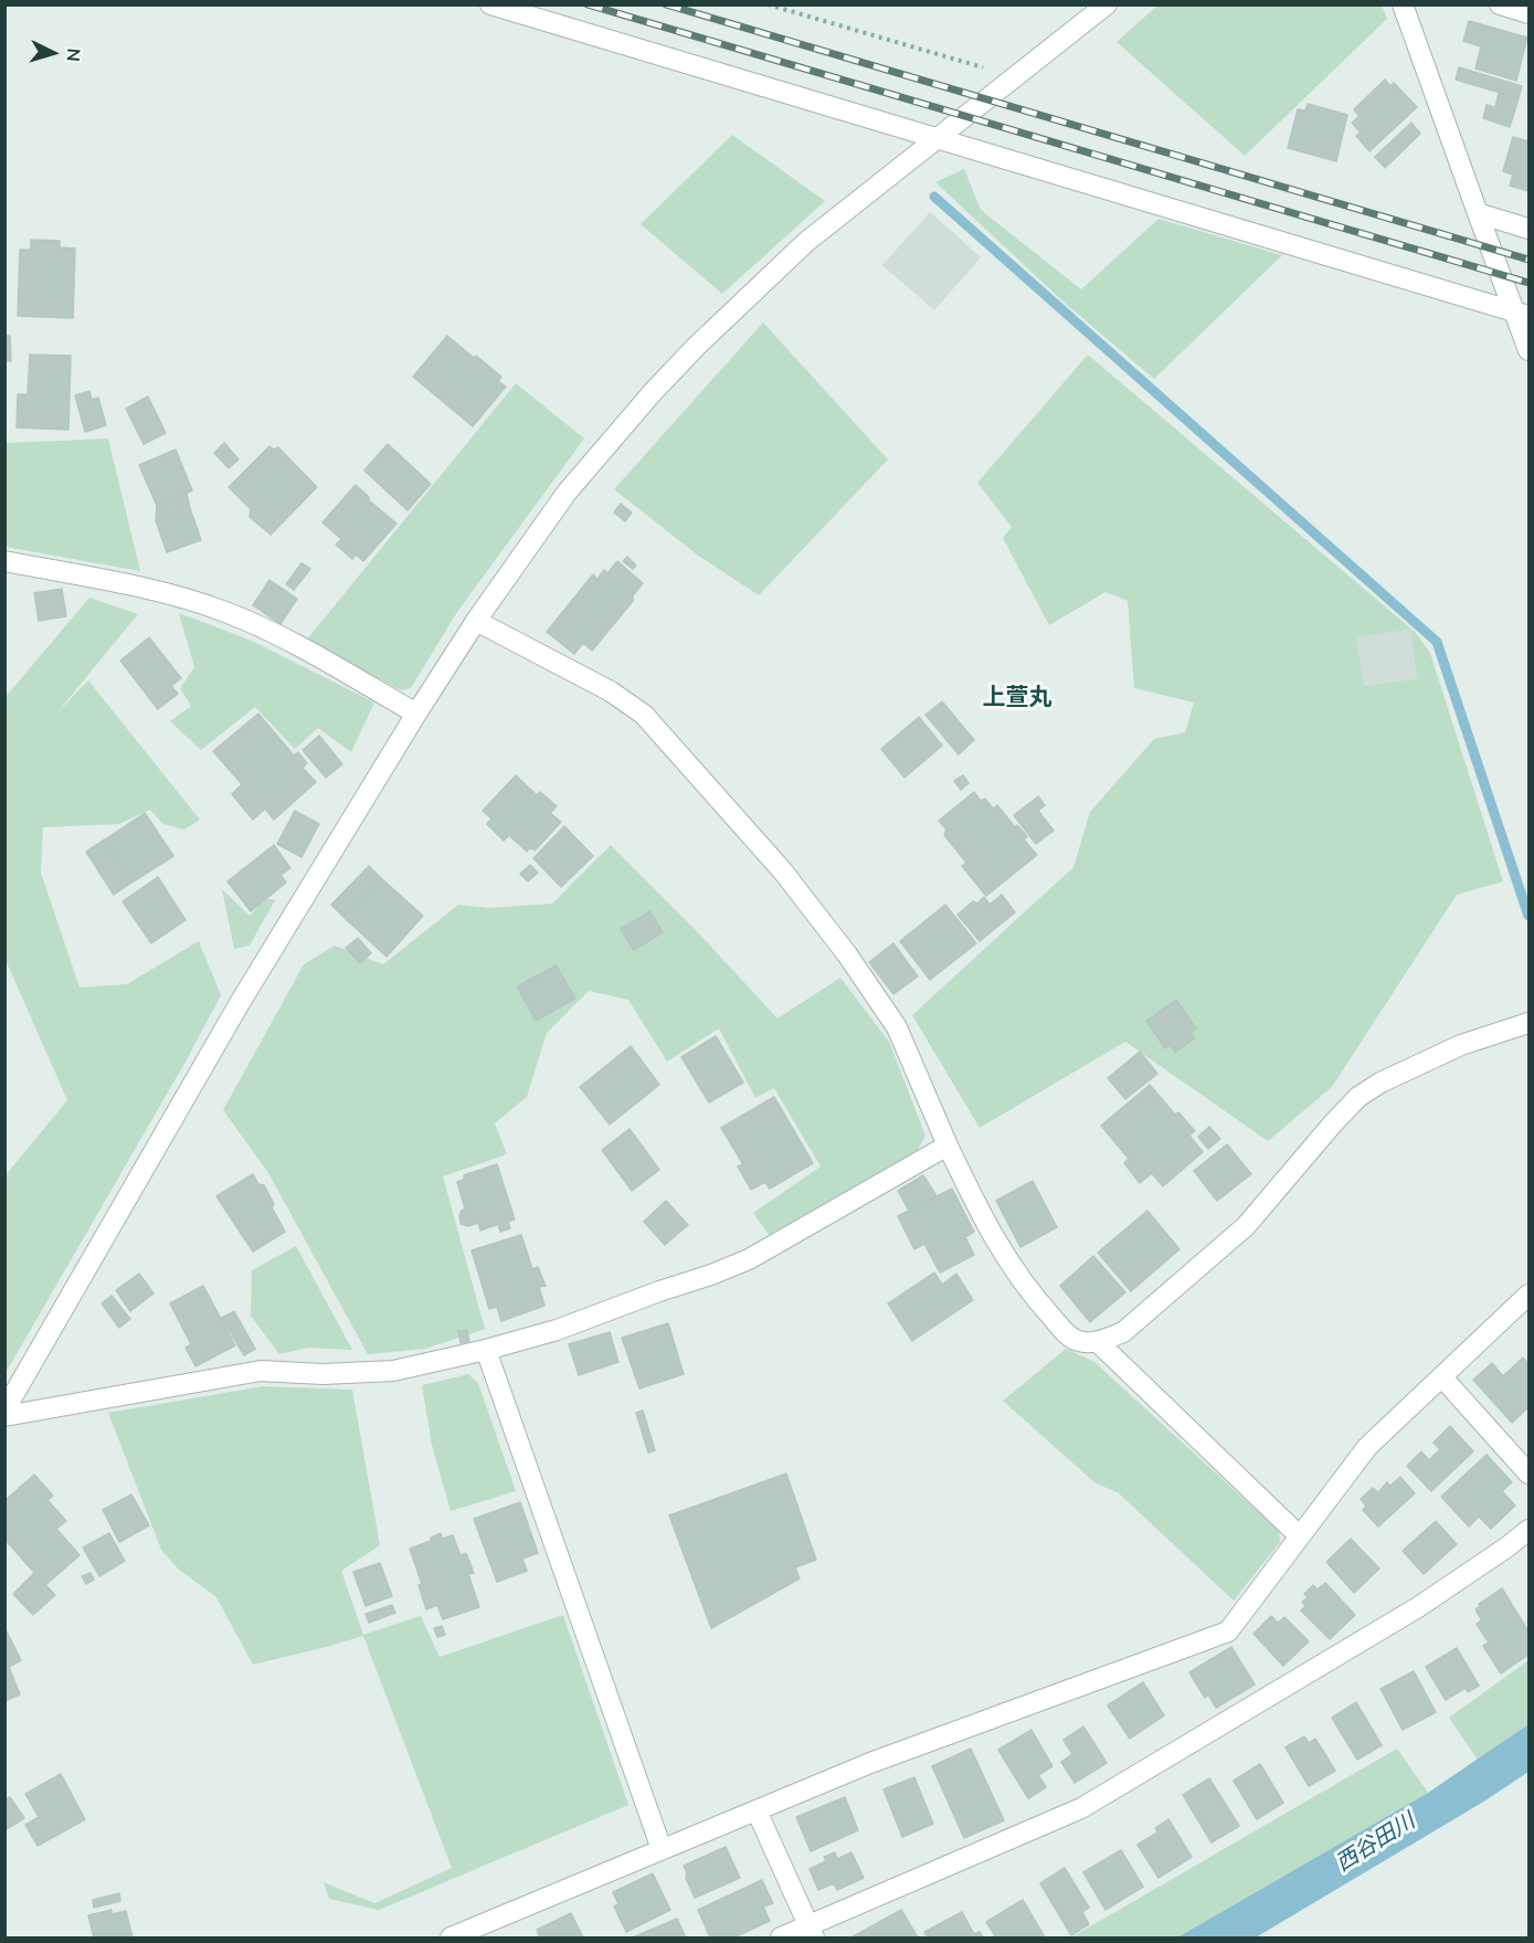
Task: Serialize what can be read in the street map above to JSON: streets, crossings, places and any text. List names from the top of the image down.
{
  "districts": ["上萱丸"],
  "water": ["西谷田川"],
  "north": "right"
}
